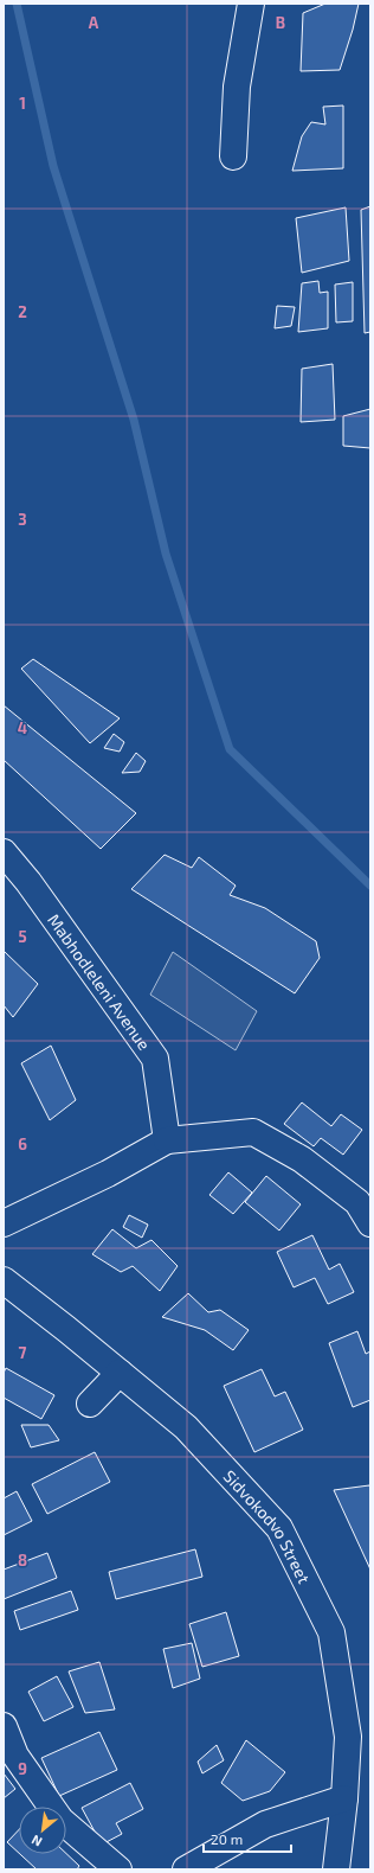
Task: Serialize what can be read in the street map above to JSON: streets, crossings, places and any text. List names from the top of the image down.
{
  "streets": {
    "street": ["Mabhodleleni Avenue", "Sidvokodvo Street"]
  },
  "scale_bar": "20 m",
  "north": "bottom left",
  "grid": {
    "columns": ["A", "B"],
    "rows": [
      "1",
      "2",
      "3",
      "4",
      "5",
      "6",
      "7",
      "8",
      "9"
    ]
  }
}
